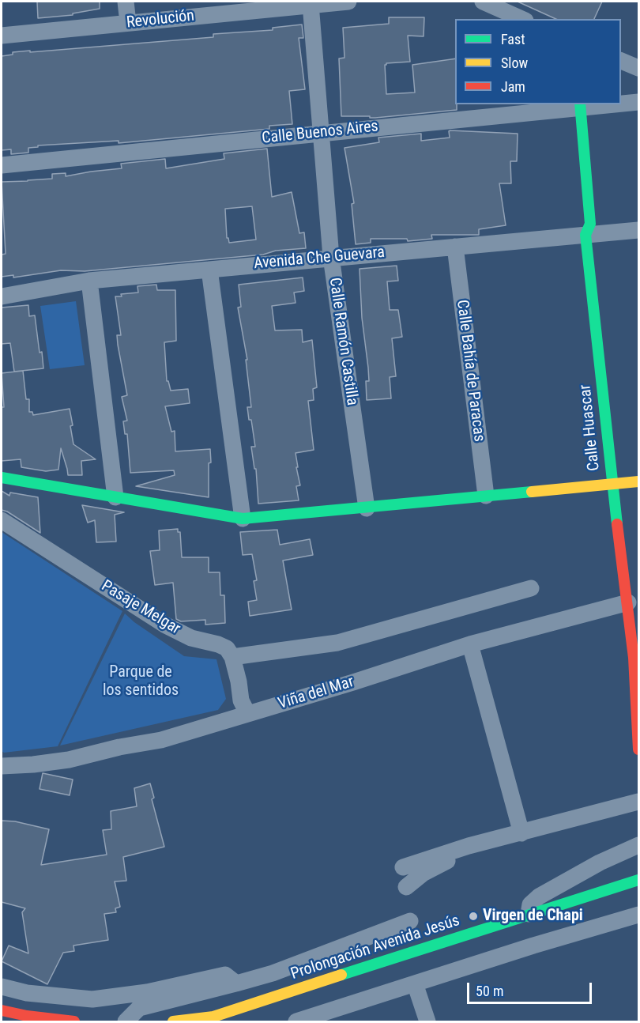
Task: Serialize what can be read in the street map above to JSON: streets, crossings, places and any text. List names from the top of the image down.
{
  "streets": {
    "street": [
      "Revolución",
      "Calle Buenos Aires",
      "Avenida Che Guevara",
      "Calle Ramón Castilla",
      "Calle Bahía de Paracas",
      "Calle Huascar",
      "Pasaje Melgar",
      "Viña del Mar",
      "Prolongación Avenida Jesús"
    ]
  },
  "crossings": [
    ["Revolución", "Calle Ramón Castilla"],
    ["Calle Buenos Aires", "Calle Ramón Castilla"],
    ["Calle Buenos Aires", "Calle Huascar"],
    ["Avenida Che Guevara", "Calle Ramón Castilla"],
    ["Avenida Che Guevara", "Calle Bahía de Paracas"],
    ["Avenida Che Guevara", "Calle Huascar"],
    ["Calle Huascar", "Viña del Mar"]
  ],
  "parks": ["Parque de los sentidos"],
  "places": ["Virgen de Chapi"],
  "legend": ["Fast", "Slow", "Jam"],
  "scale_bar": "50 m"
}
